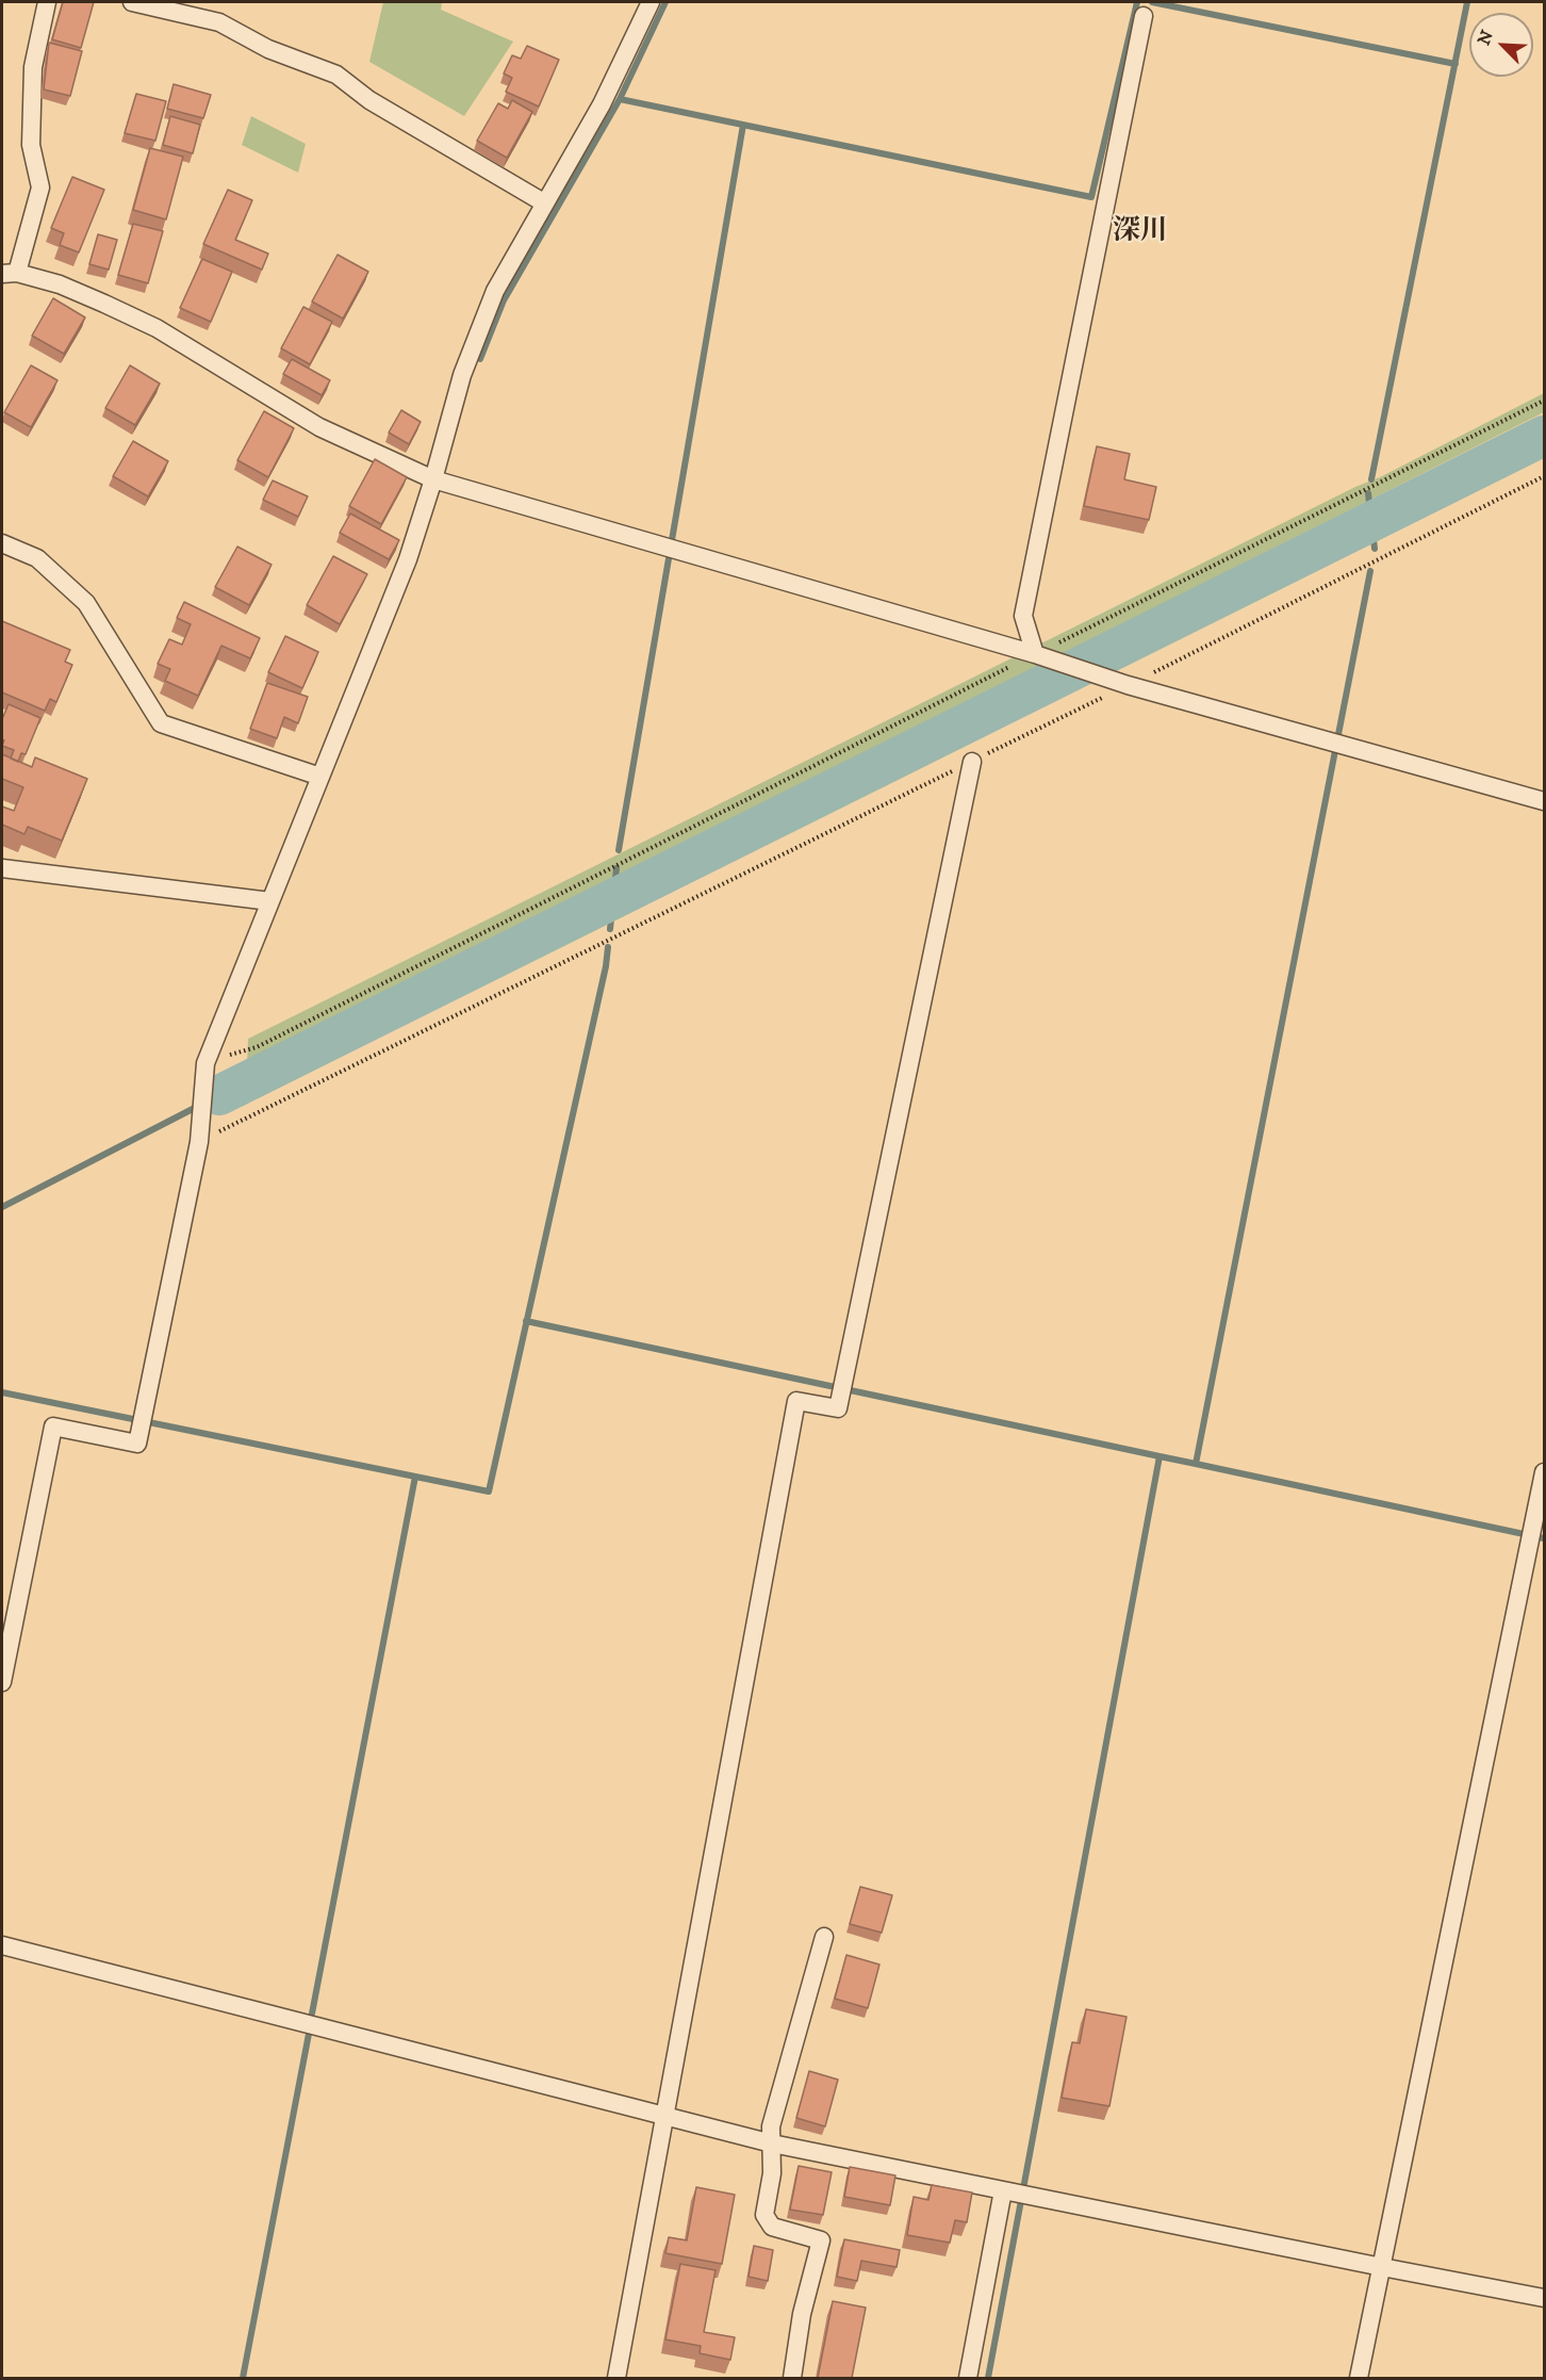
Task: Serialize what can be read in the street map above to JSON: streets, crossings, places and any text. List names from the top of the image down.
{
  "districts": ["深川"],
  "north": "top left"
}
